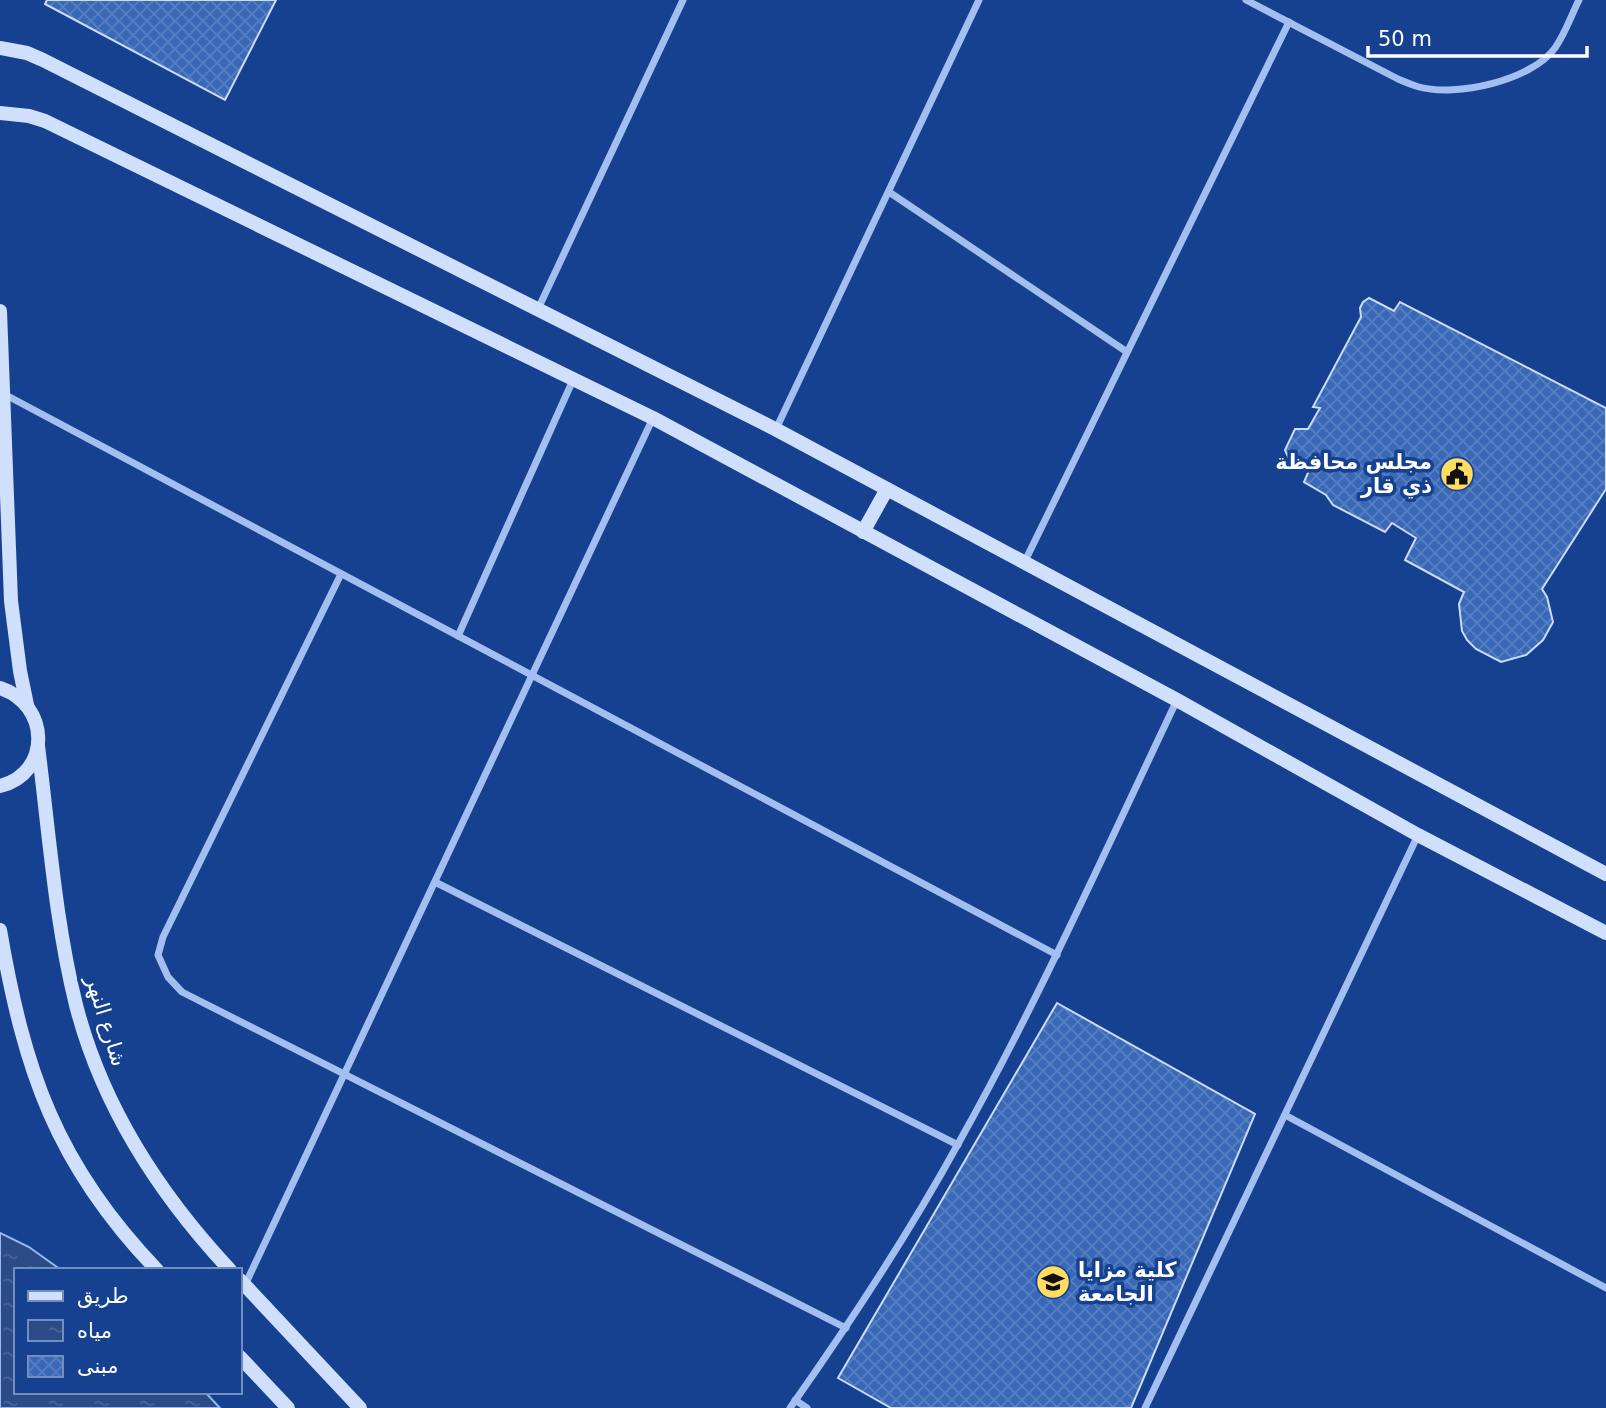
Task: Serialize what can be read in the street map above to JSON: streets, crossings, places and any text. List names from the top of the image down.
{
  "streets": {
    "main road": ["شارع النهر"]
  },
  "places": {
    "public building": ["مجلس محافظة ذي قار"],
    "school or university": ["كلية مزايا الجامعة"]
  },
  "legend": ["طريق", "مياه", "مبنى"],
  "scale_bar": "50 m"
}
